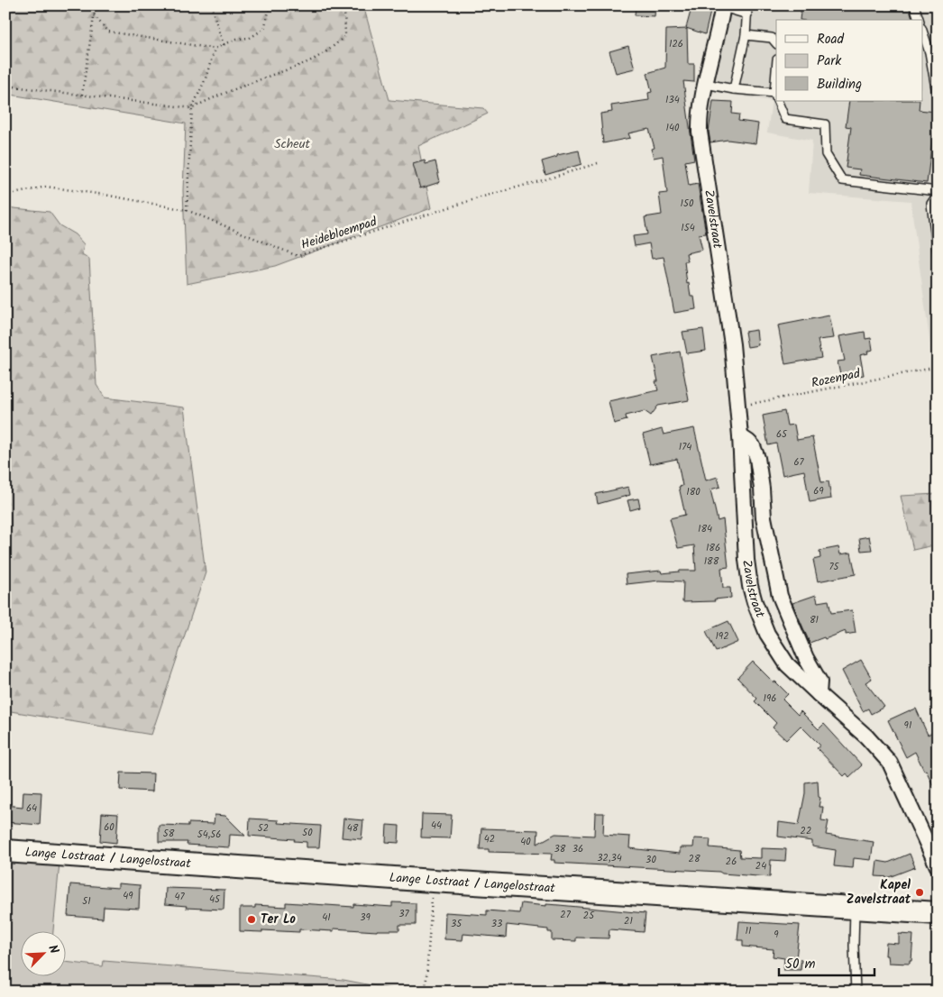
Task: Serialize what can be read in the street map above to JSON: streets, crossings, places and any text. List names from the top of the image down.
{
  "streets": {
    "street": ["Zavelstraat", "Lange Lostraat / Langelostraat"],
    "path": ["Heidebloempad", "Rozenpad"]
  },
  "crossings": [
    ["Zavelstraat", "Rozenpad"]
  ],
  "parks": ["Scheut"],
  "places": ["Kapel Zavelstraat", "Ter Lo"],
  "house_numbers": [
    "126",
    "134",
    "140",
    "150",
    "154",
    "65",
    "174",
    "67",
    "69",
    "180",
    "184",
    "186",
    "188",
    "75",
    "81",
    "192",
    "196",
    "91",
    "64",
    "44",
    "60",
    "52",
    "48",
    "22",
    "50",
    "58",
    "54,56",
    "42",
    "40",
    "38",
    "36",
    "32,34",
    "28",
    "30",
    "26",
    "24",
    "49",
    "47",
    "45",
    "51",
    "37",
    "27",
    "25",
    "41",
    "39",
    "21",
    "35",
    "33",
    "11",
    "9"
  ],
  "legend": ["Road", "Park", "Building"],
  "scale_bar": "50 m",
  "north": "top right"
}
